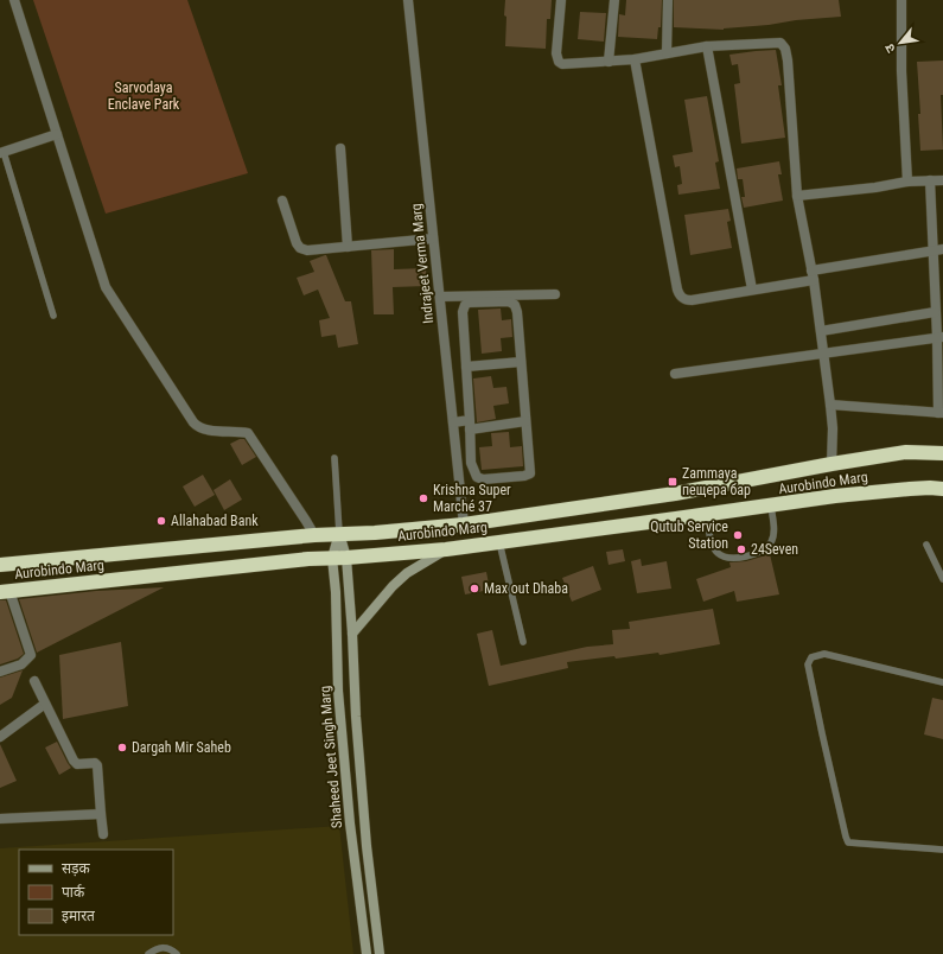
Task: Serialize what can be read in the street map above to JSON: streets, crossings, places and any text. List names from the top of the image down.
{
  "streets": {
    "highway": ["Aurobindo Marg"],
    "main road": ["Shaheed Jeet Singh Marg"],
    "street": ["Indrajeet Verma Marg"]
  },
  "crossings": [
    ["Indrajeet Verma Marg", "Aurobindo Marg"],
    ["Aurobindo Marg", "Shaheed Jeet Singh Marg"]
  ],
  "parks": ["Sarvodaya Enclave Park"],
  "places": {
    "transit": ["Zammaya пещера бар"],
    "other": [
      "Krishna Super Marché 37",
      "Allahabad Bank",
      "Qutub Service Station",
      "24Seven",
      "Max out Dhaba",
      "Dargah Mir Saheb"
    ]
  },
  "legend": ["सड़क", "पार्क", "इमारत"],
  "north": "bottom left"
}
